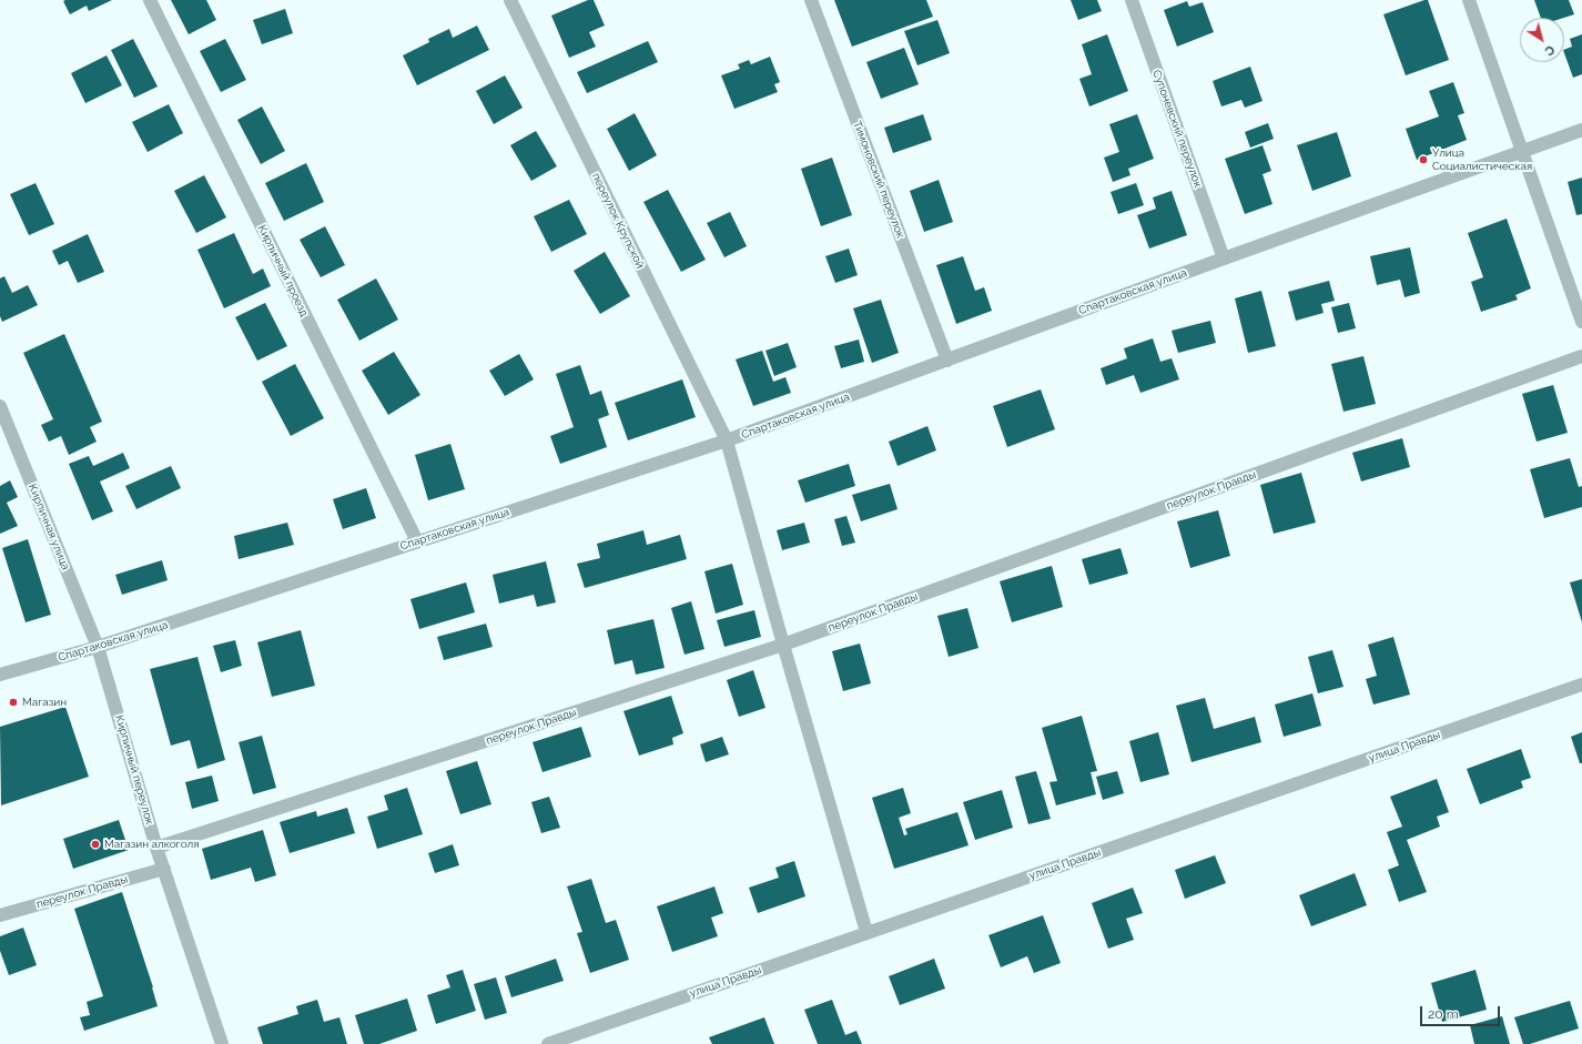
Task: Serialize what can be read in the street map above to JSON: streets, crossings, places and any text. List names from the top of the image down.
{
  "streets": {
    "street": [
      "Супоневский переулок",
      "Тимоновский переулок",
      "переулок Крупской",
      "Кирпичный проезд",
      "Спартаковская улица",
      "переулок Правды",
      "Кирпичная улица",
      "улица Правды",
      "Кирпичный переулок"
    ]
  },
  "crossings": [
    ["Супоневский переулок", "Спартаковская улица"],
    ["Тимоновский переулок", "Спартаковская улица"],
    ["переулок Крупской", "Спартаковская улица"],
    ["переулок Крупской", "переулок Правды"],
    ["переулок Крупской", "улица Правды"],
    ["Кирпичный проезд", "Спартаковская улица"],
    ["Спартаковская улица", "Кирпичная улица"],
    ["Спартаковская улица", "Кирпичный переулок"],
    ["переулок Правды", "Кирпичный переулок"],
    ["Кирпичная улица", "Кирпичный переулок"]
  ],
  "places": ["Улица Социалистическая", "Магазин", "Магазин алкоголя"],
  "scale_bar": "20 m",
  "north": "bottom right"
}
